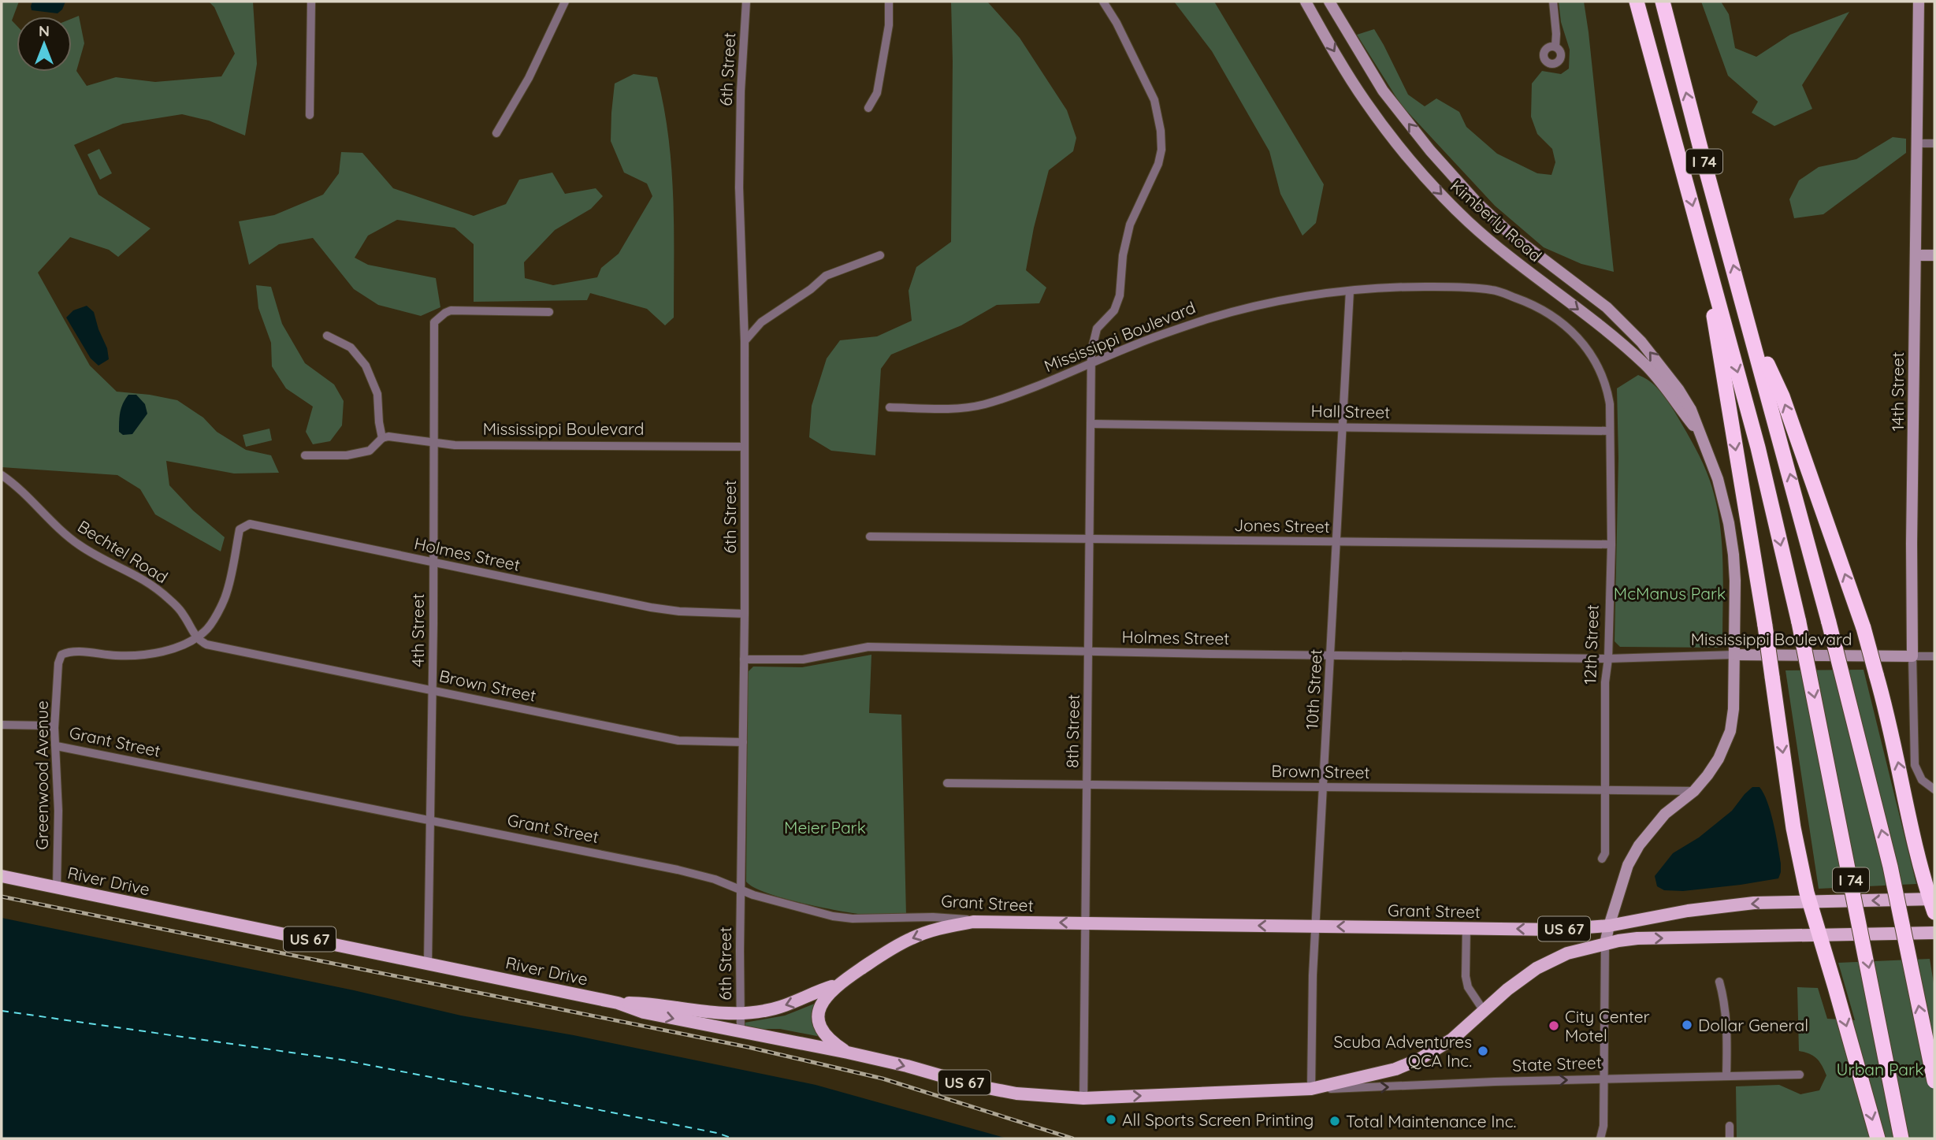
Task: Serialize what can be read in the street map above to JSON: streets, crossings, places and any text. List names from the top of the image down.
{
  "streets": {
    "highway": ["I 74"],
    "main road": [
      "Kimberly Road",
      "Mississippi Boulevard",
      "14th Street",
      "Grant Street",
      "River Drive",
      "US 67",
      "State Street"
    ],
    "street": [
      "6th Street",
      "Hall Street",
      "Jones Street",
      "Bechtel Road",
      "Holmes Street",
      "4th Street",
      "12th Street",
      "Brown Street",
      "10th Street",
      "8th Street",
      "Greenwood Avenue"
    ]
  },
  "crossings": [
    ["6th Street", "Mississippi Boulevard"],
    ["6th Street", "Holmes Street"],
    ["6th Street", "Brown Street"],
    ["6th Street", "Grant Street"],
    ["6th Street", "River Drive"],
    ["6th Street", "US 67"],
    ["Kimberly Road", "Mississippi Boulevard"],
    ["Kimberly Road", "Brown Street"],
    ["Kimberly Road", "Grant Street"],
    ["Mississippi Boulevard", "14th Street"],
    ["Mississippi Boulevard", "Hall Street"],
    ["Mississippi Boulevard", "Holmes Street"],
    ["Mississippi Boulevard", "4th Street"],
    ["Mississippi Boulevard", "12th Street"],
    ["Mississippi Boulevard", "10th Street"],
    ["Mississippi Boulevard", "8th Street"],
    ["Hall Street", "12th Street"],
    ["Hall Street", "10th Street"],
    ["Hall Street", "8th Street"],
    ["Jones Street", "12th Street"],
    ["Jones Street", "10th Street"],
    ["Jones Street", "8th Street"],
    ["Bechtel Road", "Holmes Street"],
    ["Bechtel Road", "Brown Street"],
    ["Bechtel Road", "Greenwood Avenue"],
    ["Holmes Street", "4th Street"],
    ["Holmes Street", "12th Street"],
    ["Holmes Street", "Brown Street"],
    ["Holmes Street", "10th Street"],
    ["Holmes Street", "8th Street"],
    ["Holmes Street", "Greenwood Avenue"],
    ["4th Street", "Brown Street"],
    ["4th Street", "Grant Street"],
    ["4th Street", "River Drive"],
    ["12th Street", "Brown Street"],
    ["Brown Street", "10th Street"],
    ["Brown Street", "8th Street"],
    ["Brown Street", "Greenwood Avenue"],
    ["10th Street", "Grant Street"],
    ["10th Street", "US 67"],
    ["10th Street", "State Street"],
    ["8th Street", "Grant Street"],
    ["8th Street", "River Drive"],
    ["8th Street", "State Street"],
    ["Grant Street", "Greenwood Avenue"],
    ["Grant Street", "US 67"],
    ["Greenwood Avenue", "River Drive"],
    ["River Drive", "US 67"],
    ["River Drive", "State Street"],
    ["US 67", "State Street"]
  ],
  "parks": ["McManus Park", "Meier Park", "Urban Park"],
  "places": [
    "Dollar General",
    "City Center Motel",
    "Scuba Adventures QCA Inc.",
    "All Sports Screen Printing",
    "Total Maintenance Inc."
  ],
  "north": "top"
}
